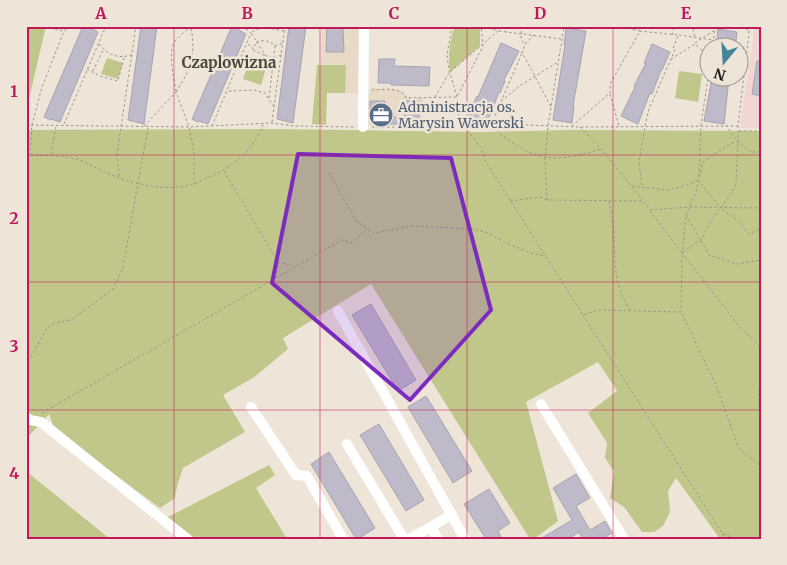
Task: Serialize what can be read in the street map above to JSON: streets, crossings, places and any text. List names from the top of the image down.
{
  "districts": ["Czaplowizna"],
  "places": {
    "office": ["Administracja os. Marysin Wawerski"]
  },
  "north": "bottom",
  "grid": {
    "columns": [
      "A",
      "B",
      "C",
      "D",
      "E"
    ],
    "rows": [
      "1",
      "2",
      "3",
      "4"
    ]
  }
}
